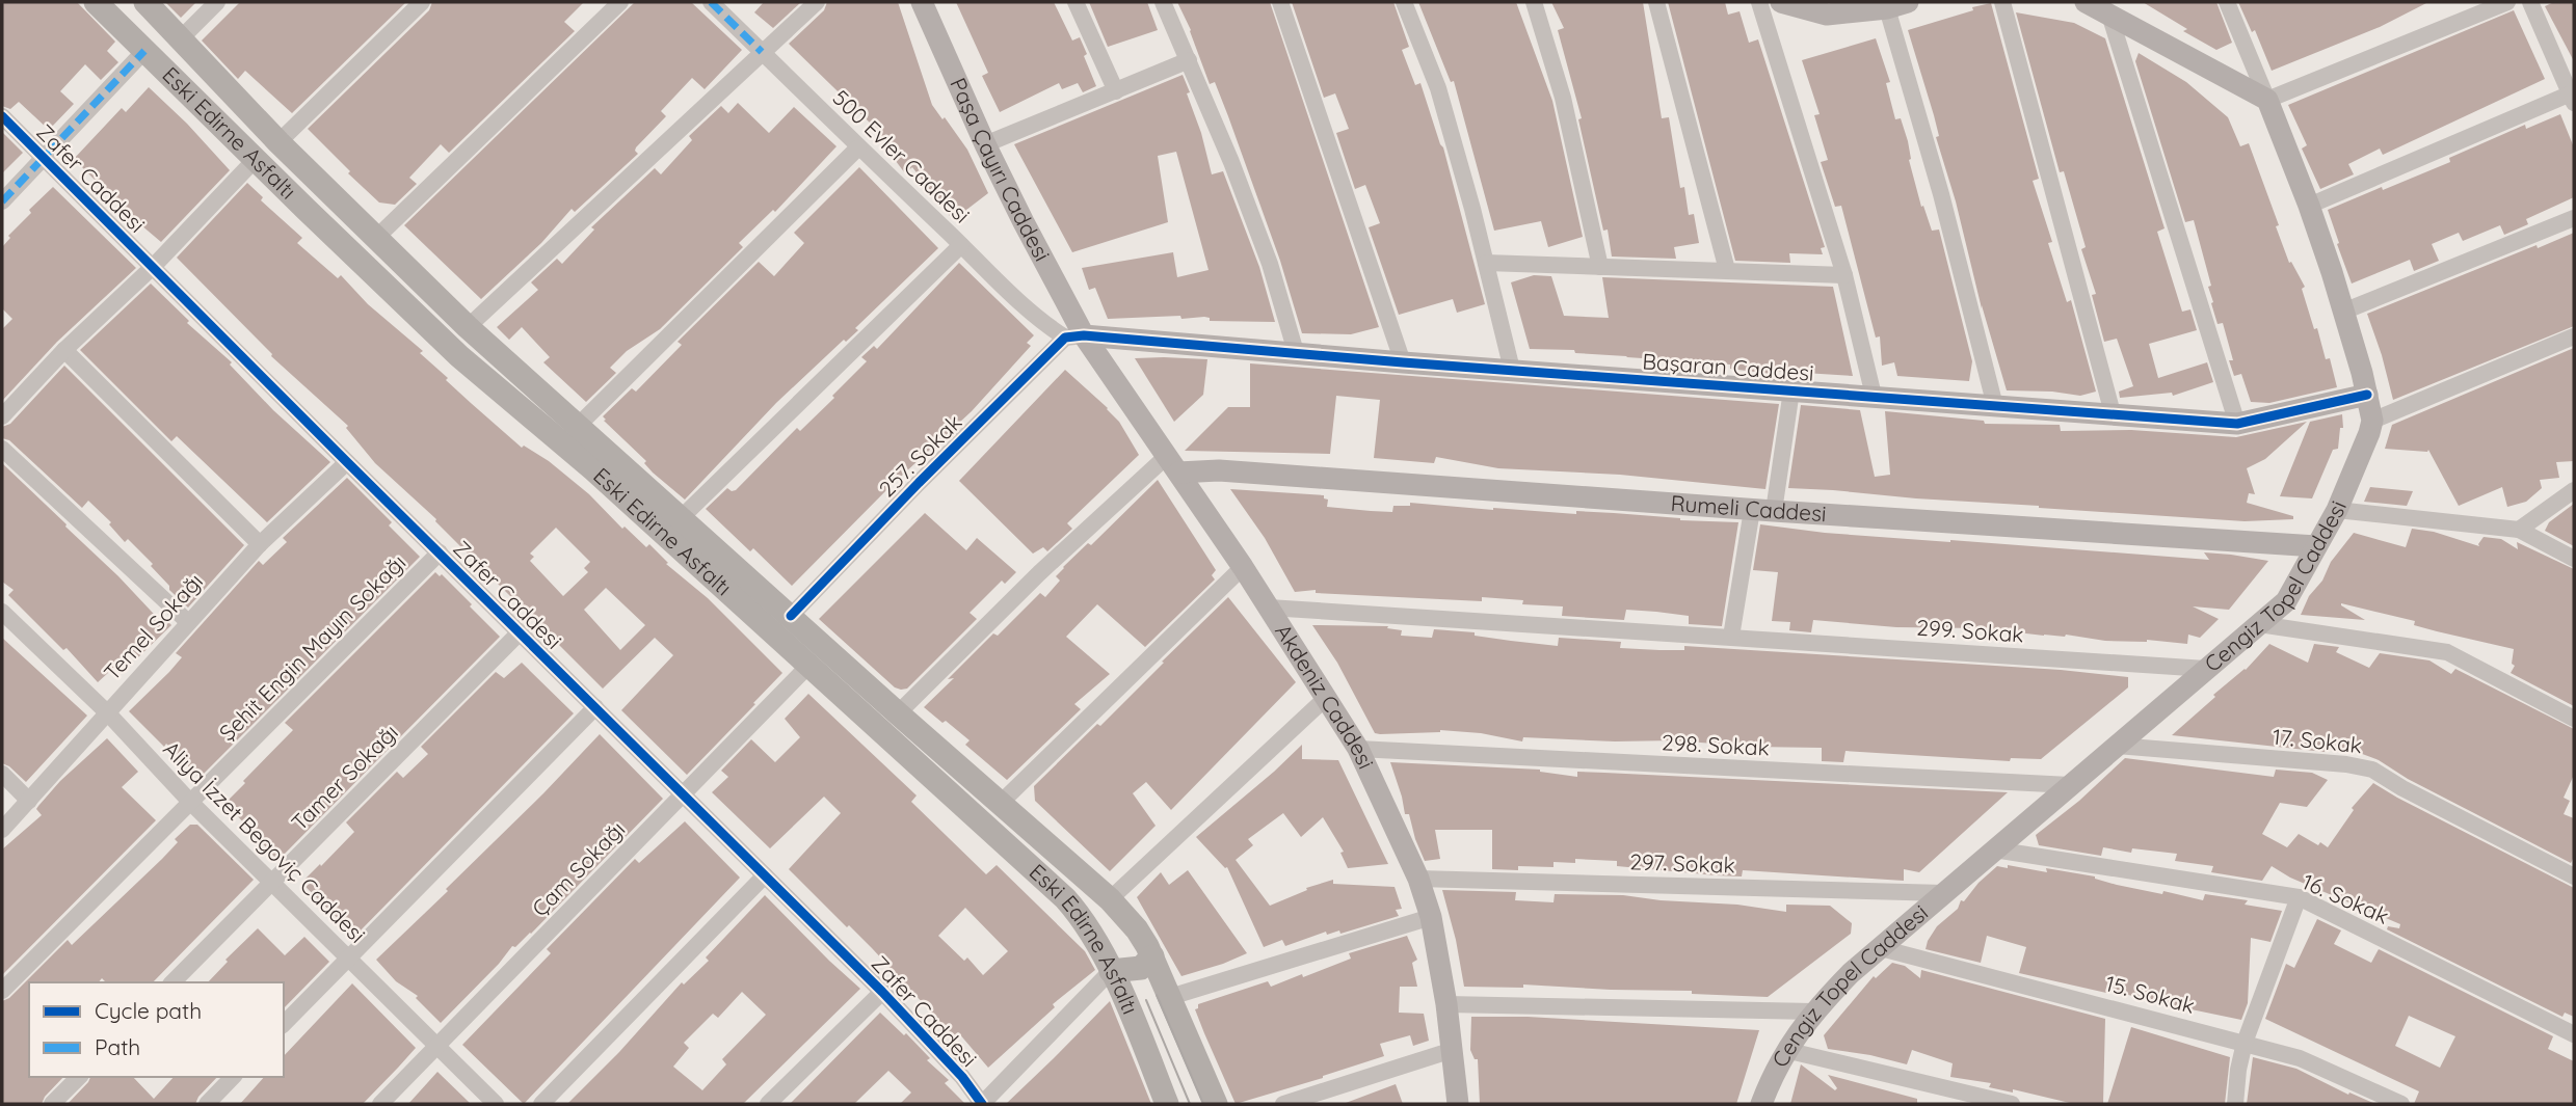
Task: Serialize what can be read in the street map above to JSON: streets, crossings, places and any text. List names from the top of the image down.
{
  "streets": {
    "main road": ["Eski Edirne Asfaltı"],
    "street": [
      "500 Evler Caddesi",
      "Paşa Çayırı Caddesi",
      "Zafer Caddesi",
      "Başaran Caddesi",
      "257. Sokak",
      "Rumeli Caddesi",
      "Cengiz Topel Caddesi",
      "Temel Sokağı",
      "299. Sokak",
      "Şehit Engin Mayın Sokağı",
      "Akdeniz Caddesi",
      "17. Sokak",
      "298. Sokak",
      "Tamer Sokağı",
      "Aliya İzzet Begoviç Caddesi",
      "297. Sokak",
      "Çam Sokağı",
      "16. Sokak",
      "15. Sokak"
    ]
  },
  "crossings": [
    ["Eski Edirne Asfaltı", "257. Sokak"],
    ["Eski Edirne Asfaltı", "Çam Sokağı"],
    ["500 Evler Caddesi", "Paşa Çayırı Caddesi"],
    ["500 Evler Caddesi", "Başaran Caddesi"],
    ["500 Evler Caddesi", "257. Sokak"],
    ["500 Evler Caddesi", "Akdeniz Caddesi"],
    ["Paşa Çayırı Caddesi", "Başaran Caddesi"],
    ["Paşa Çayırı Caddesi", "257. Sokak"],
    ["Paşa Çayırı Caddesi", "Akdeniz Caddesi"],
    ["Zafer Caddesi", "Temel Sokağı"],
    ["Zafer Caddesi", "Şehit Engin Mayın Sokağı"],
    ["Zafer Caddesi", "Tamer Sokağı"],
    ["Zafer Caddesi", "Çam Sokağı"],
    ["Başaran Caddesi", "257. Sokak"],
    ["Başaran Caddesi", "Akdeniz Caddesi"],
    ["257. Sokak", "Akdeniz Caddesi"],
    ["Rumeli Caddesi", "Cengiz Topel Caddesi"],
    ["Rumeli Caddesi", "Akdeniz Caddesi"],
    ["Cengiz Topel Caddesi", "299. Sokak"],
    ["Cengiz Topel Caddesi", "17. Sokak"],
    ["Cengiz Topel Caddesi", "298. Sokak"],
    ["Cengiz Topel Caddesi", "297. Sokak"],
    ["Cengiz Topel Caddesi", "16. Sokak"],
    ["Cengiz Topel Caddesi", "15. Sokak"],
    ["Temel Sokağı", "Aliya İzzet Begoviç Caddesi"],
    ["299. Sokak", "Akdeniz Caddesi"],
    ["Şehit Engin Mayın Sokağı", "Aliya İzzet Begoviç Caddesi"],
    ["Akdeniz Caddesi", "298. Sokak"],
    ["Akdeniz Caddesi", "297. Sokak"],
    ["Tamer Sokağı", "Aliya İzzet Begoviç Caddesi"],
    ["Aliya İzzet Begoviç Caddesi", "Çam Sokağı"]
  ],
  "legend": ["Cycle path", "Path"]
}
